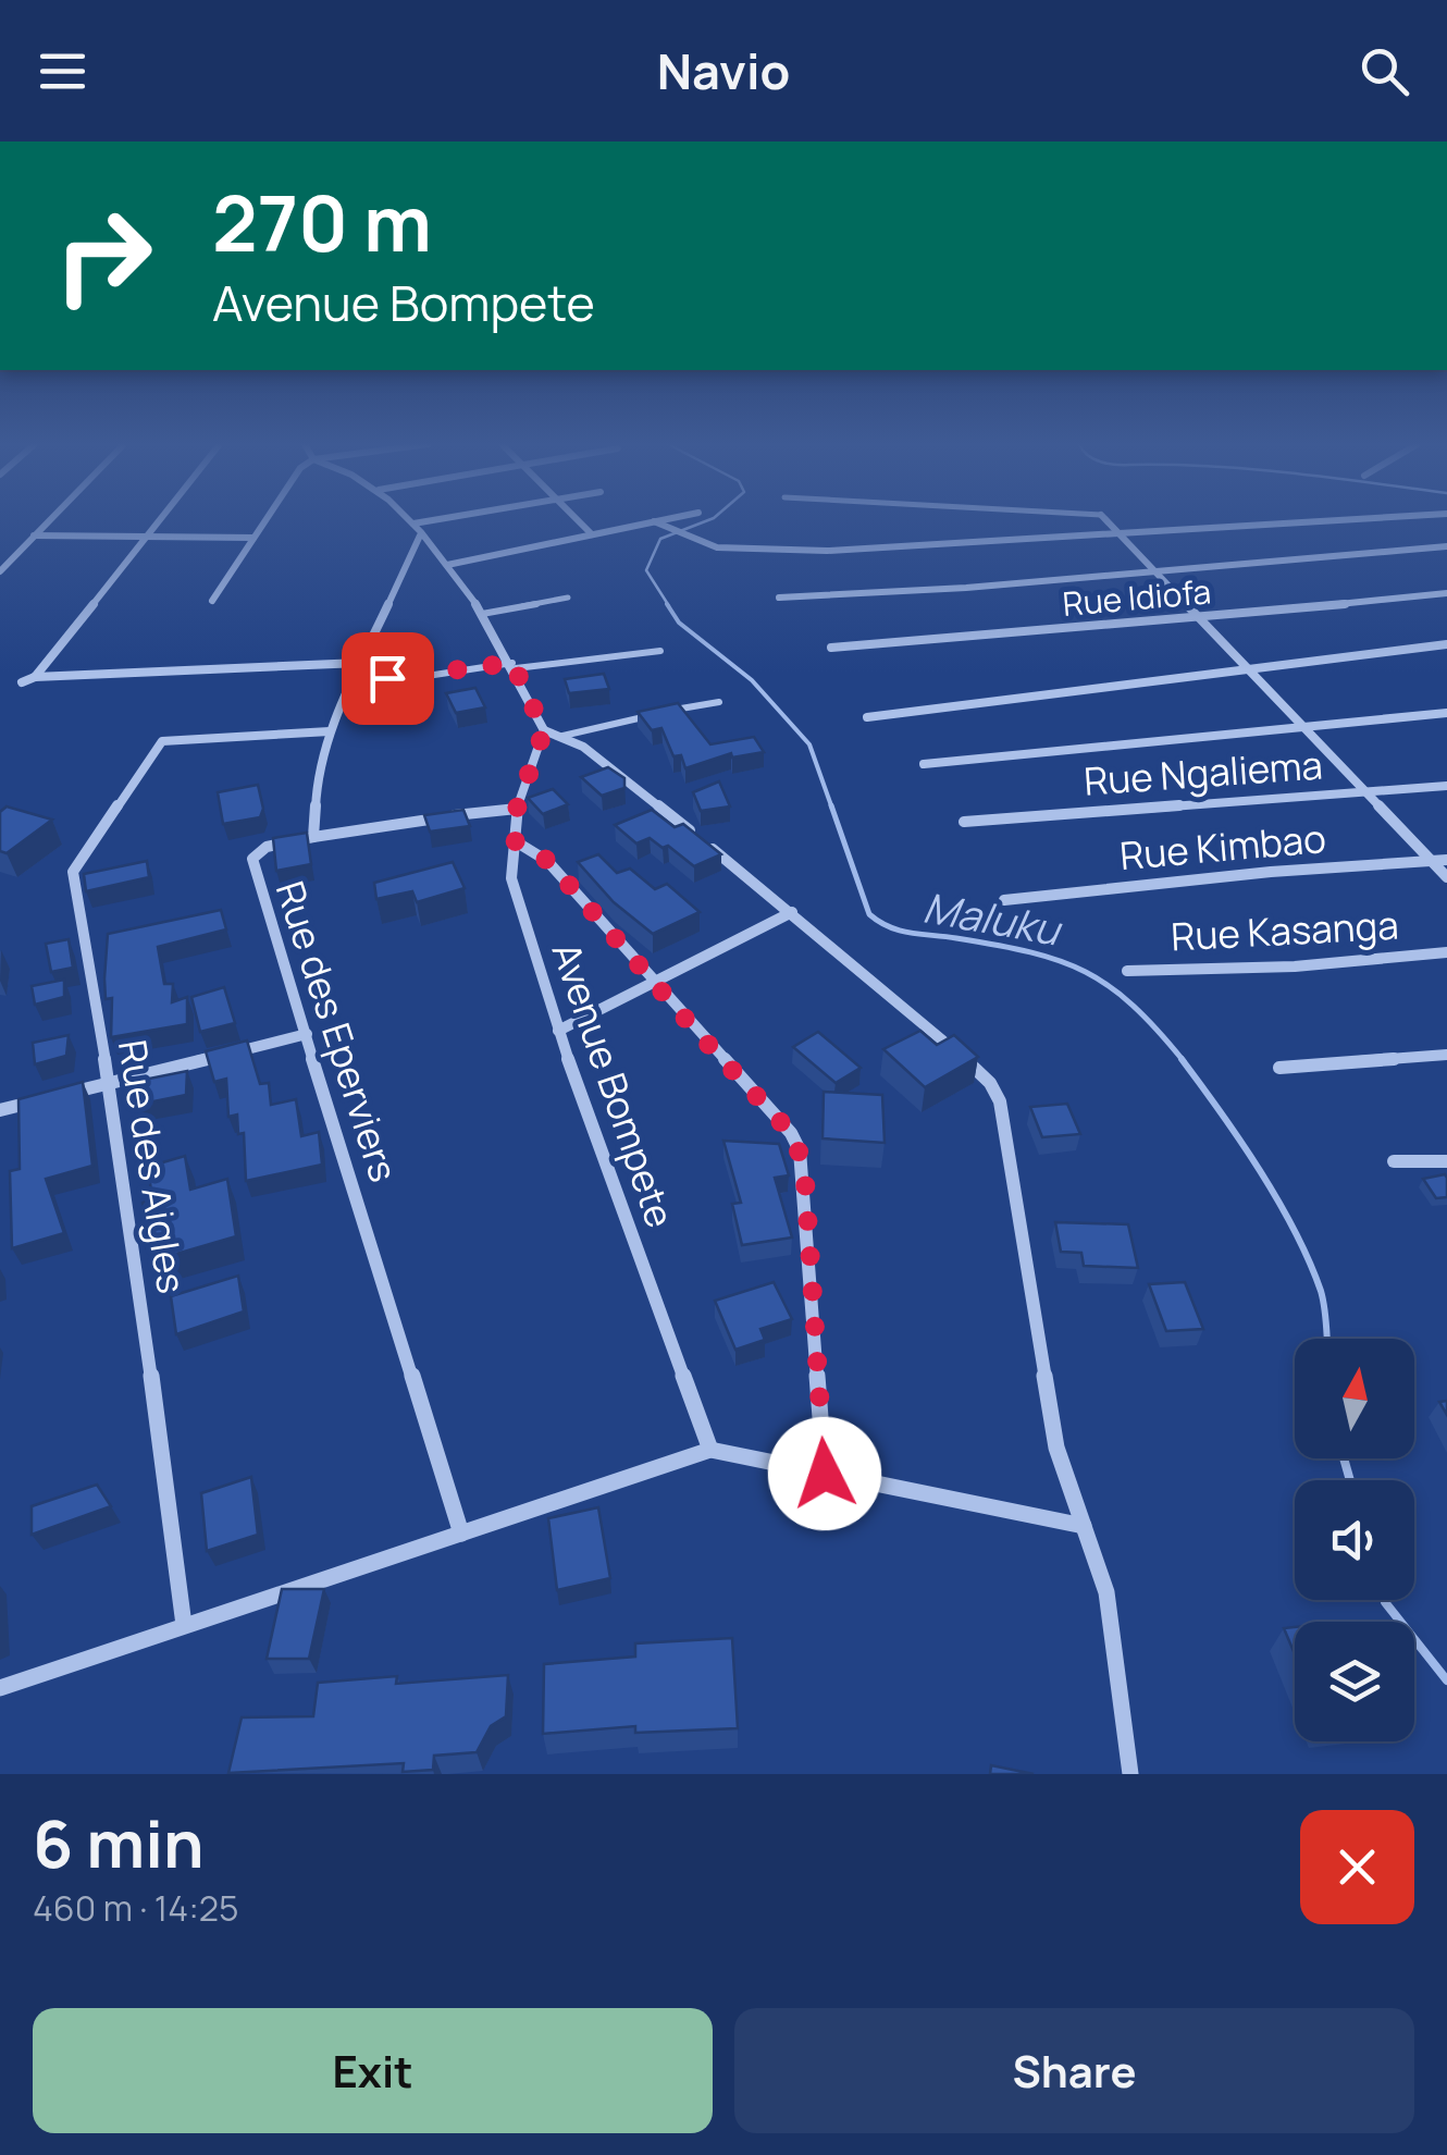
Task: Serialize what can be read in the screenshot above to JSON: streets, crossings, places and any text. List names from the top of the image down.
{
  "streets": {
    "street": [
      "Rue Idiofa",
      "Rue Ngaliema",
      "Rue Kimbao",
      "Rue Kasanga",
      "Rue des Eperviers",
      "Avenue Bompete",
      "Rue des Aigles"
    ]
  },
  "crossings": [
    ["Rue des Eperviers", "Rue des Aigles"]
  ],
  "water": ["Maluku"],
  "north": "top",
  "page": {
    "header": "Navio",
    "turn": ["270 m", "Avenue Bompete"],
    "heading": ["6 min", "460 m · 14:25"],
    "buttons": ["Exit", "Share"]
  }
}
